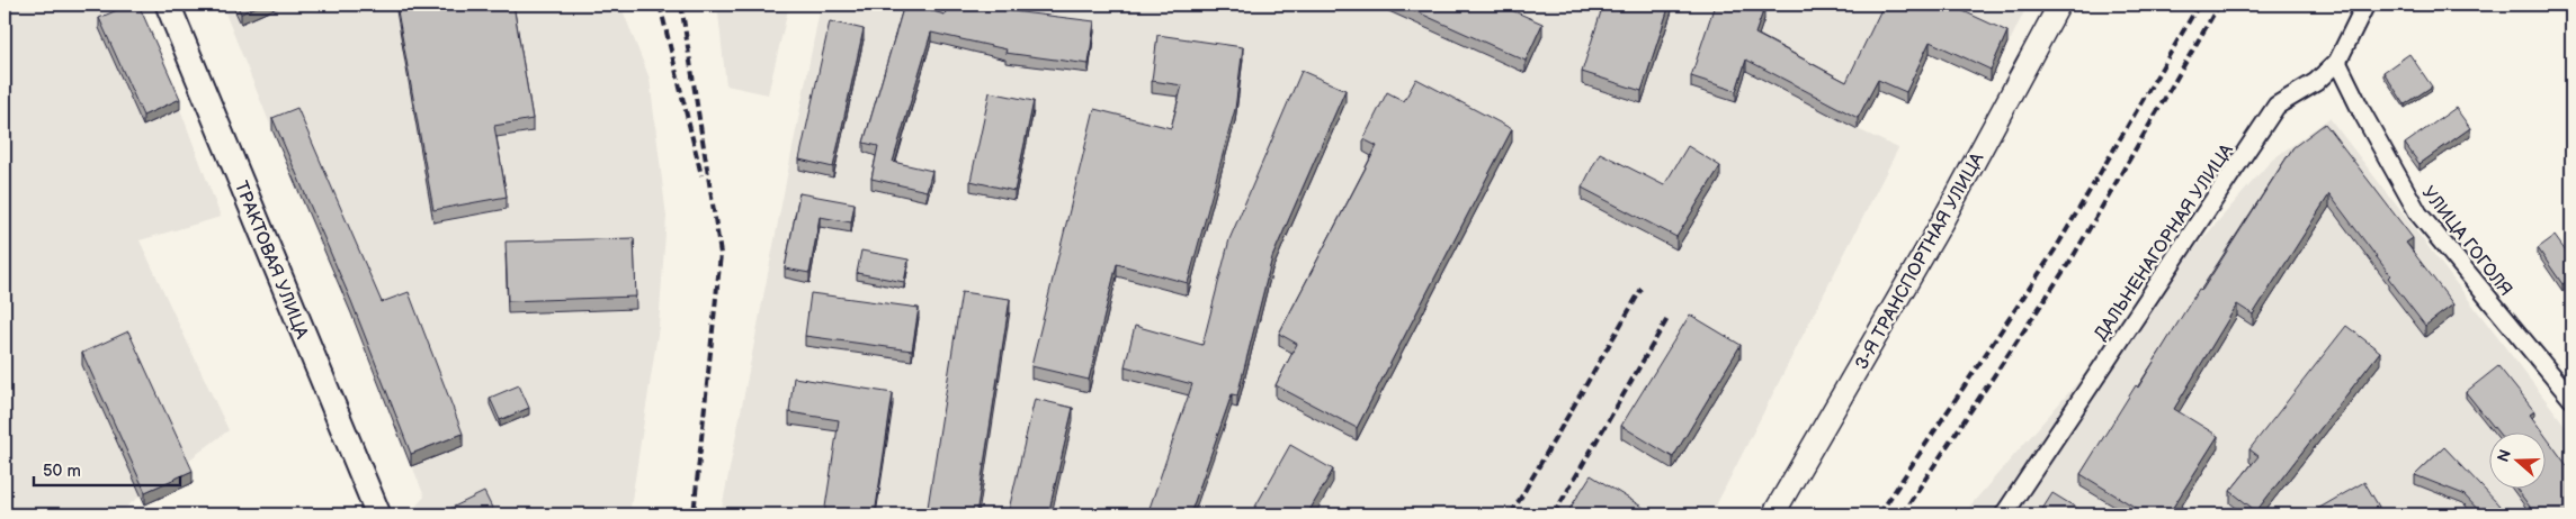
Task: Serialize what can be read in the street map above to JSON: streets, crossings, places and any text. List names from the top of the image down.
{
  "streets": {
    "main road": ["ТРАКТОВАЯ УЛИЦА"],
    "street": ["УЛИЦА ГОГОЛЯ", "ДАЛЬНЕНАГОРНАЯ УЛИЦА", "3-Я ТРАНСПОРТНАЯ УЛИЦА"]
  },
  "crossings": [
    ["УЛИЦА ГОГОЛЯ", "ДАЛЬНЕНАГОРНАЯ УЛИЦА"]
  ],
  "scale_bar": "50 m",
  "north": "left"
}
